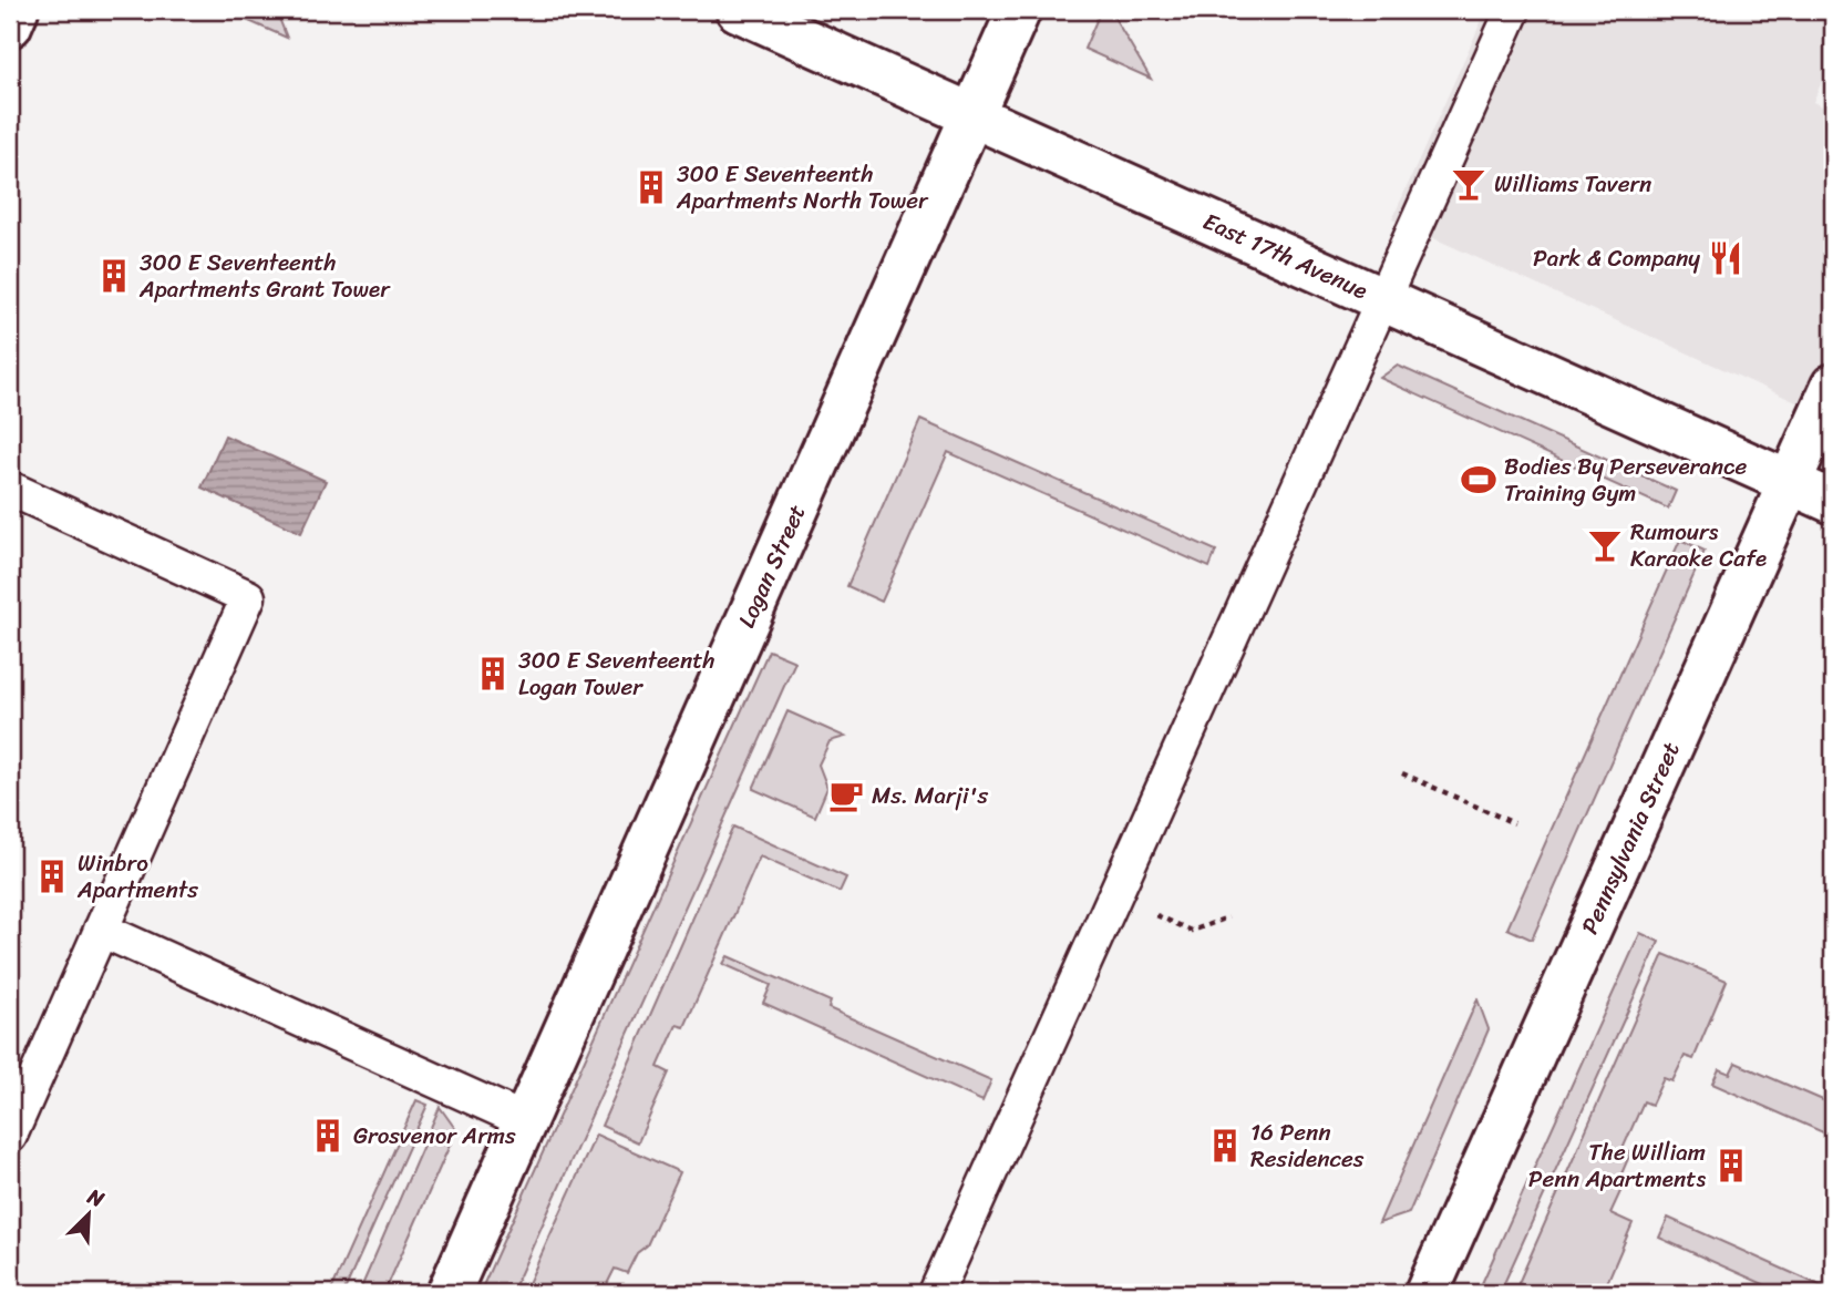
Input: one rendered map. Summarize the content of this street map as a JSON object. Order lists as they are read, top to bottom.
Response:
{
  "streets": {
    "main road": ["East 17th Avenue", "Logan Street", "Pennsylvania Street"]
  },
  "crossings": [
    ["East 17th Avenue", "Logan Street"],
    ["East 17th Avenue", "Pennsylvania Street"]
  ],
  "places": {
    "bar": ["Williams Tavern", "Rumours Karaoke Cafe"],
    "building": [
      "300 E Seventeenth Apartments North Tower",
      "300 E Seventeenth Apartments Grant Tower",
      "300 E Seventeenth Logan Tower",
      "Winbro Apartments",
      "Grosvenor Arms",
      "16 Penn Residences",
      "The William Penn Apartments"
    ],
    "restaurant": ["Park & Company"],
    "sports": ["Bodies By Perseverance Training Gym"],
    "cafe": ["Ms. Marji's"]
  },
  "north": "top right"
}
